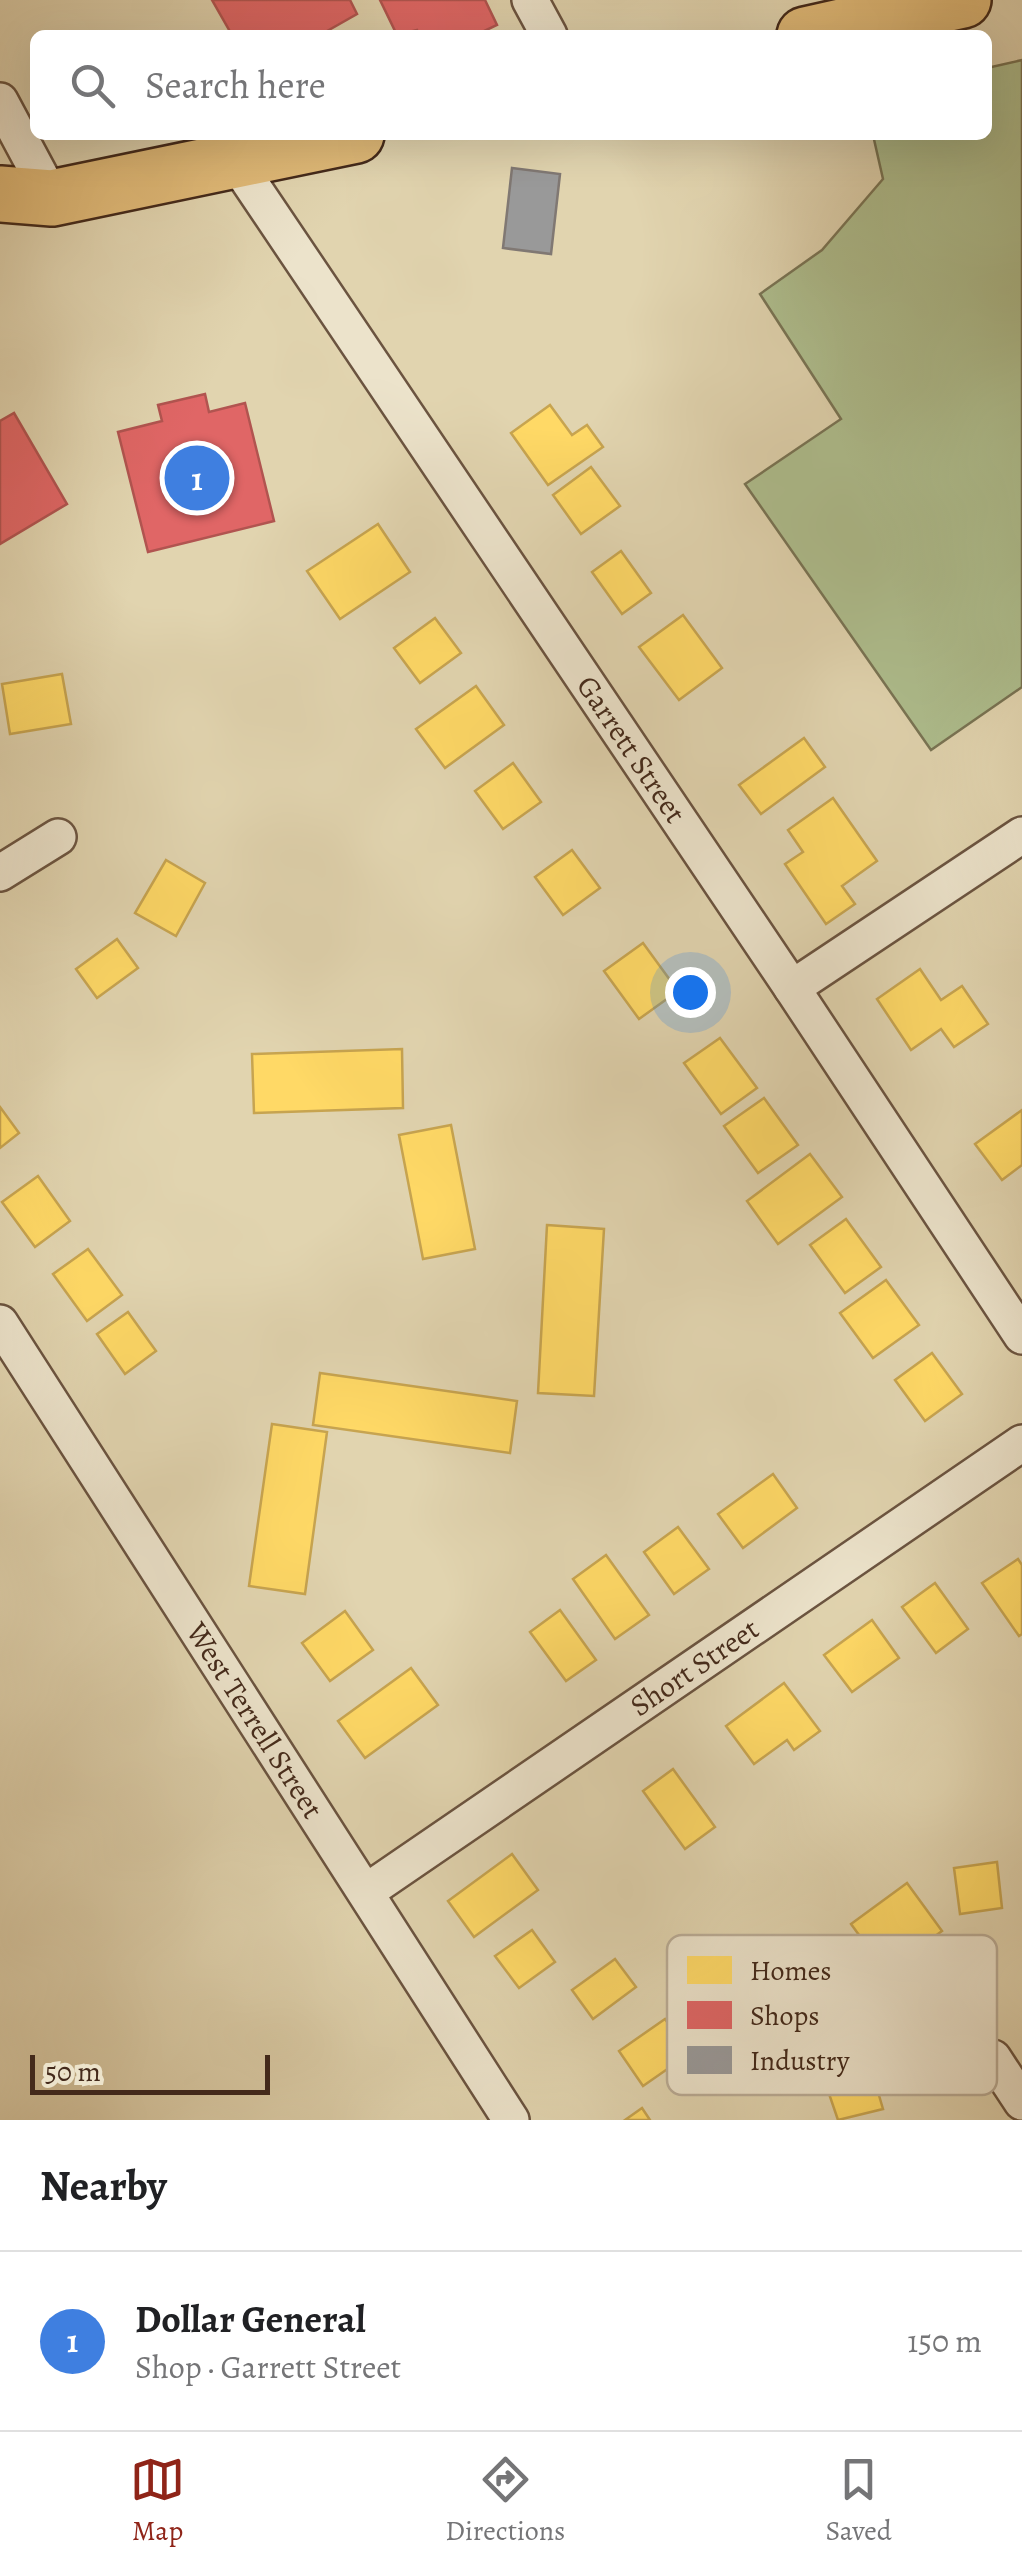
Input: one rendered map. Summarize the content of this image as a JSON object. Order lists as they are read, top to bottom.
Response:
{
  "streets": {
    "street": ["Garrett Street", "Short Street", "West Terrell Street"]
  },
  "crossings": [
    ["Short Street", "West Terrell Street"]
  ],
  "legend": ["Homes", "Shops", "Industry"],
  "scale_bar": "50 m",
  "page": {
    "search": "Search here",
    "pins": "1",
    "scale": "50 m",
    "heading": "Nearby",
    "list": [
      {
        "mark": "1",
        "name": "Dollar General",
        "note": "Shop · Garrett Street",
        "value": "150 m"
      }
    ],
    "nav": ["Map", "Directions", "Saved"]
  }
}
